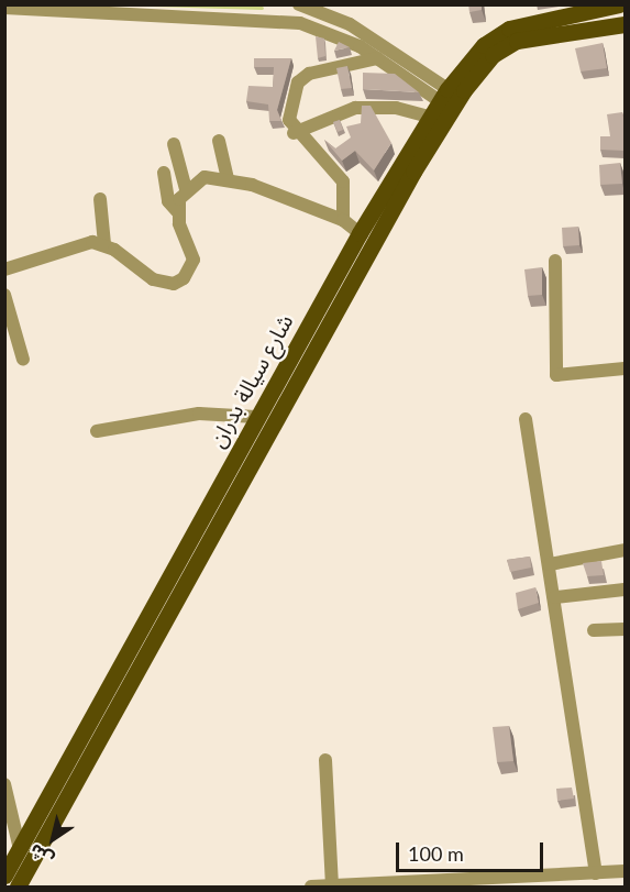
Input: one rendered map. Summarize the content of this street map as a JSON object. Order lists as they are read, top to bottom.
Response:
{
  "streets": {
    "main road": ["شارع سيالة بدران"]
  },
  "scale_bar": "100 m",
  "north": "bottom left"
}
